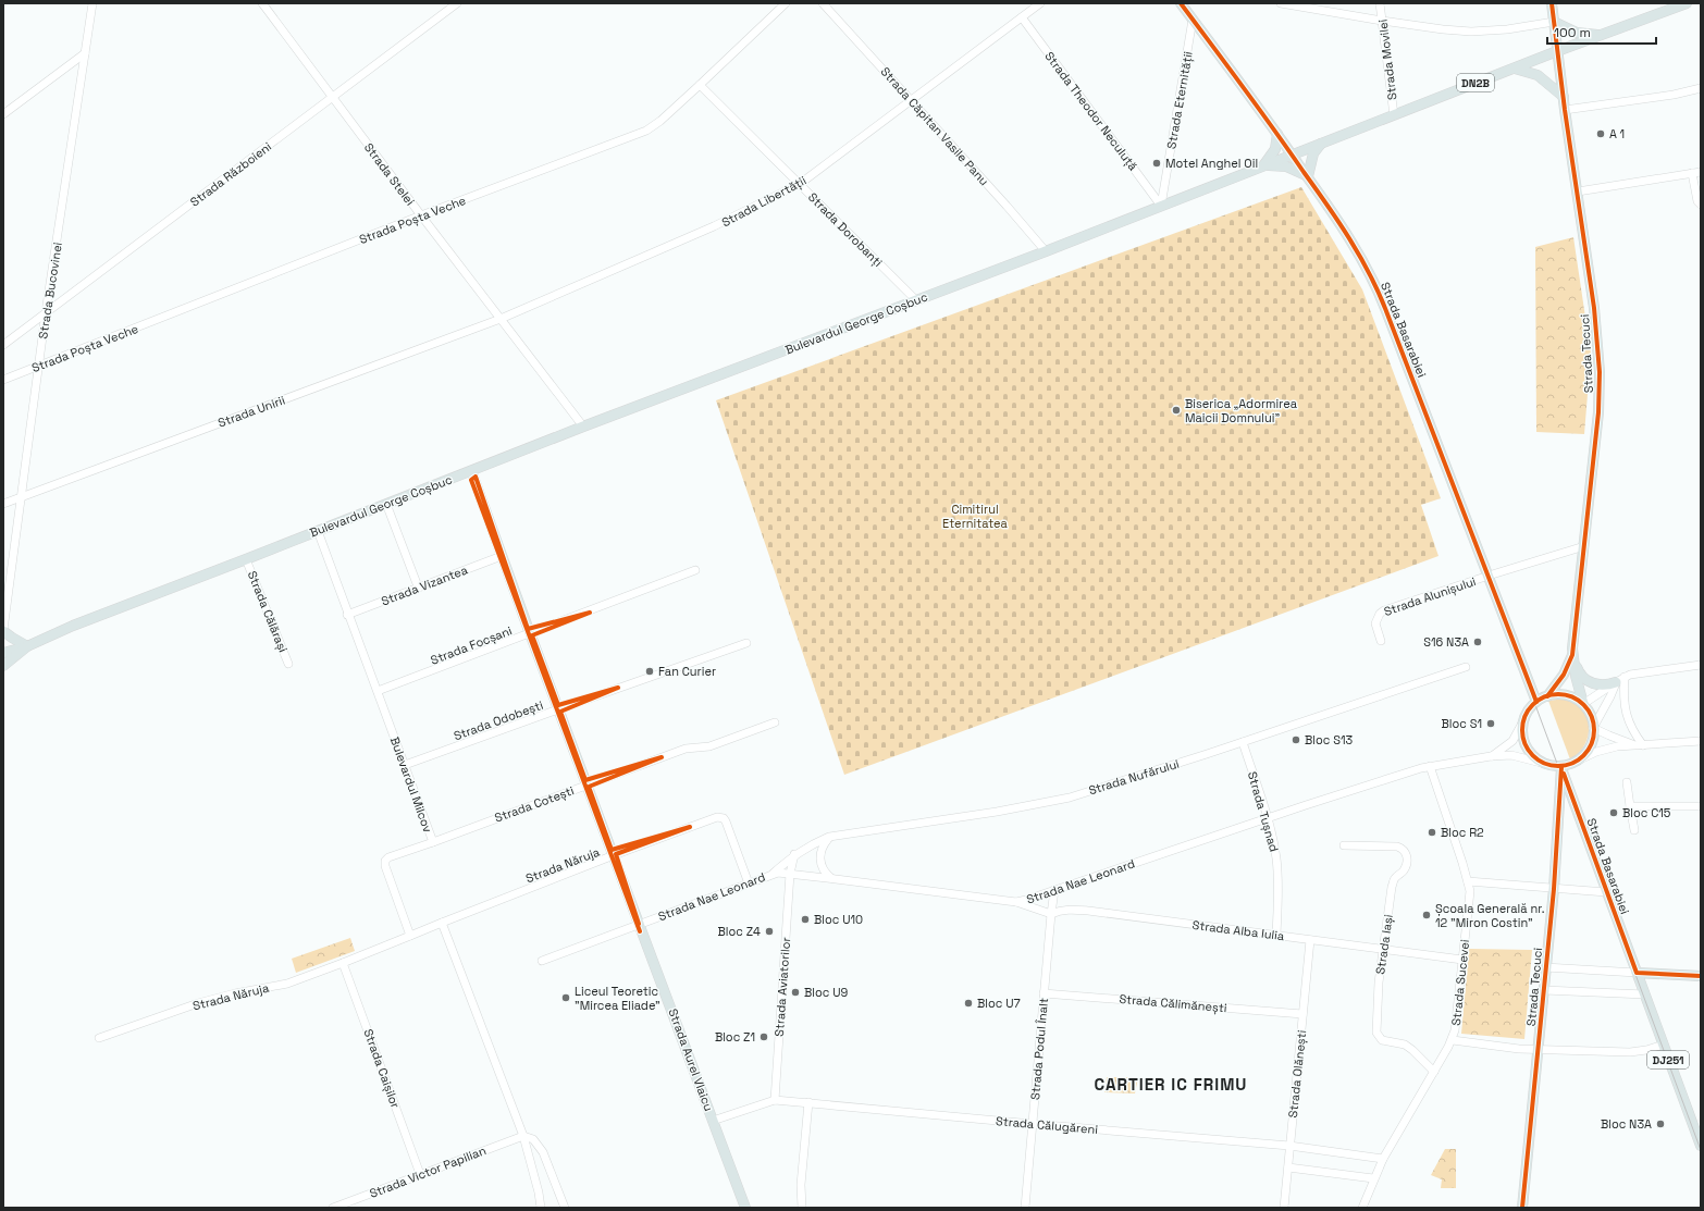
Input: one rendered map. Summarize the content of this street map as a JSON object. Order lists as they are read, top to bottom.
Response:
{
  "streets": {
    "main road": [
      "DN2B",
      "Bulevardul George Coșbuc",
      "Strada Basarabiei",
      "Strada Tecuci",
      "Strada Aurel Vlaicu",
      "DJ251"
    ],
    "street": [
      "Strada Movilei",
      "Strada Eternității",
      "Strada Theodor Neculuță",
      "Strada Căpitan Vasile Panu",
      "Strada Războieni",
      "Strada Stelei",
      "Strada Libertății",
      "Strada Poșta Veche",
      "Strada Dorobanți",
      "Strada Bucovinei",
      "Strada Unirii",
      "Strada Vizantea",
      "Strada Alunișului",
      "Strada Călărași",
      "Strada Focșani",
      "Strada Odobești",
      "Strada Nufărului",
      "Bulevardul Milcov",
      "Strada Cotești",
      "Strada Tușnad",
      "Strada Năruja",
      "Strada Nae Leonard",
      "Strada Alba Iulia",
      "Strada Iași",
      "Strada Sucevei",
      "Strada Aviatorilor",
      "Strada Călimănești",
      "Strada Podul Înalt",
      "Strada Caișilor",
      "Strada Olănești",
      "Strada Călugăreni",
      "Strada Victor Papilian"
    ]
  },
  "crossings": [
    ["Strada Movilei", "Bulevardul George Coșbuc"],
    ["Strada Eternității", "Strada Theodor Neculuță"],
    ["Strada Eternității", "Bulevardul George Coșbuc"],
    ["Strada Eternității", "Strada Basarabiei"],
    ["Strada Theodor Neculuță", "Strada Libertății"],
    ["Strada Theodor Neculuță", "Bulevardul George Coșbuc"],
    ["Strada Căpitan Vasile Panu", "Strada Libertății"],
    ["Strada Căpitan Vasile Panu", "Bulevardul George Coșbuc"],
    ["Strada Războieni", "Strada Stelei"],
    ["Strada Războieni", "Strada Bucovinei"],
    ["Strada Stelei", "Strada Libertății"],
    ["Strada Stelei", "Strada Poșta Veche"],
    ["Strada Stelei", "Bulevardul George Coșbuc"],
    ["Strada Stelei", "Strada Unirii"],
    ["Strada Libertății", "Strada Dorobanți"],
    ["Strada Libertății", "Strada Unirii"],
    ["Strada Poșta Veche", "Strada Dorobanți"],
    ["Strada Poșta Veche", "Strada Bucovinei"],
    ["Strada Dorobanți", "Bulevardul George Coșbuc"],
    ["Strada Bucovinei", "Strada Unirii"],
    ["Bulevardul George Coșbuc", "Strada Basarabiei"],
    ["Bulevardul George Coșbuc", "Strada Tecuci"],
    ["Bulevardul George Coșbuc", "Strada Călărași"],
    ["Bulevardul George Coșbuc", "Bulevardul Milcov"],
    ["Bulevardul George Coșbuc", "Strada Aurel Vlaicu"],
    ["Strada Basarabiei", "Strada Tecuci"],
    ["Strada Basarabiei", "Strada Alunișului"],
    ["Strada Basarabiei", "Strada Nae Leonard"],
    ["Strada Tecuci", "Strada Alunișului"],
    ["Strada Tecuci", "Strada Nae Leonard"],
    ["Strada Vizantea", "Bulevardul Milcov"],
    ["Strada Vizantea", "Strada Aurel Vlaicu"],
    ["Strada Focșani", "Bulevardul Milcov"],
    ["Strada Focșani", "Strada Aurel Vlaicu"],
    ["Strada Odobești", "Bulevardul Milcov"],
    ["Strada Odobești", "Strada Aurel Vlaicu"],
    ["Strada Nufărului", "Strada Tușnad"],
    ["Strada Nufărului", "Strada Nae Leonard"],
    ["Bulevardul Milcov", "Strada Cotești"],
    ["Bulevardul Milcov", "Strada Năruja"],
    ["Strada Cotești", "Strada Aurel Vlaicu"],
    ["Strada Tușnad", "Strada Nae Leonard"],
    ["Strada Tușnad", "Strada Alba Iulia"],
    ["Strada Năruja", "Strada Nae Leonard"],
    ["Strada Năruja", "Strada Aurel Vlaicu"],
    ["Strada Năruja", "Strada Caișilor"],
    ["Strada Nae Leonard", "Strada Sucevei"],
    ["Strada Nae Leonard", "Strada Aviatorilor"],
    ["Strada Nae Leonard", "Strada Podul Înalt"],
    ["Strada Nae Leonard", "Strada Aurel Vlaicu"],
    ["Strada Alba Iulia", "Strada Iași"],
    ["Strada Alba Iulia", "Strada Sucevei"],
    ["Strada Alba Iulia", "Strada Podul Înalt"],
    ["Strada Alba Iulia", "Strada Olănești"],
    ["Strada Iași", "Strada Sucevei"],
    ["Strada Sucevei", "Strada Călugăreni"],
    ["Strada Aviatorilor", "Strada Călugăreni"],
    ["Strada Călimănești", "Strada Podul Înalt"],
    ["Strada Călimănești", "Strada Olănești"],
    ["Strada Podul Înalt", "Strada Călugăreni"],
    ["Strada Aurel Vlaicu", "Strada Călugăreni"],
    ["Strada Caișilor", "Strada Victor Papilian"],
    ["Strada Olănești", "Strada Călugăreni"]
  ],
  "districts": ["CARTIER IC FRIMU"],
  "parks": ["Cimitirul Eternitatea"],
  "places": [
    "A 1",
    "Motel Anghel Oil",
    "Biserica „Adormirea Maicii Domnului”",
    "S16 N3A",
    "Fan Curier",
    "Bloc S1",
    "Bloc S13",
    "Bloc C15",
    "Bloc R2",
    "Școala Generală nr. 12 \"Miron Costin\"",
    "Bloc U10",
    "Bloc Z4",
    "Bloc U9",
    "Liceul Teoretic \"Mircea Eliade\"",
    "Bloc U7",
    "Bloc Z1",
    "Bloc N3A"
  ],
  "scale_bar": "100 m"
}
